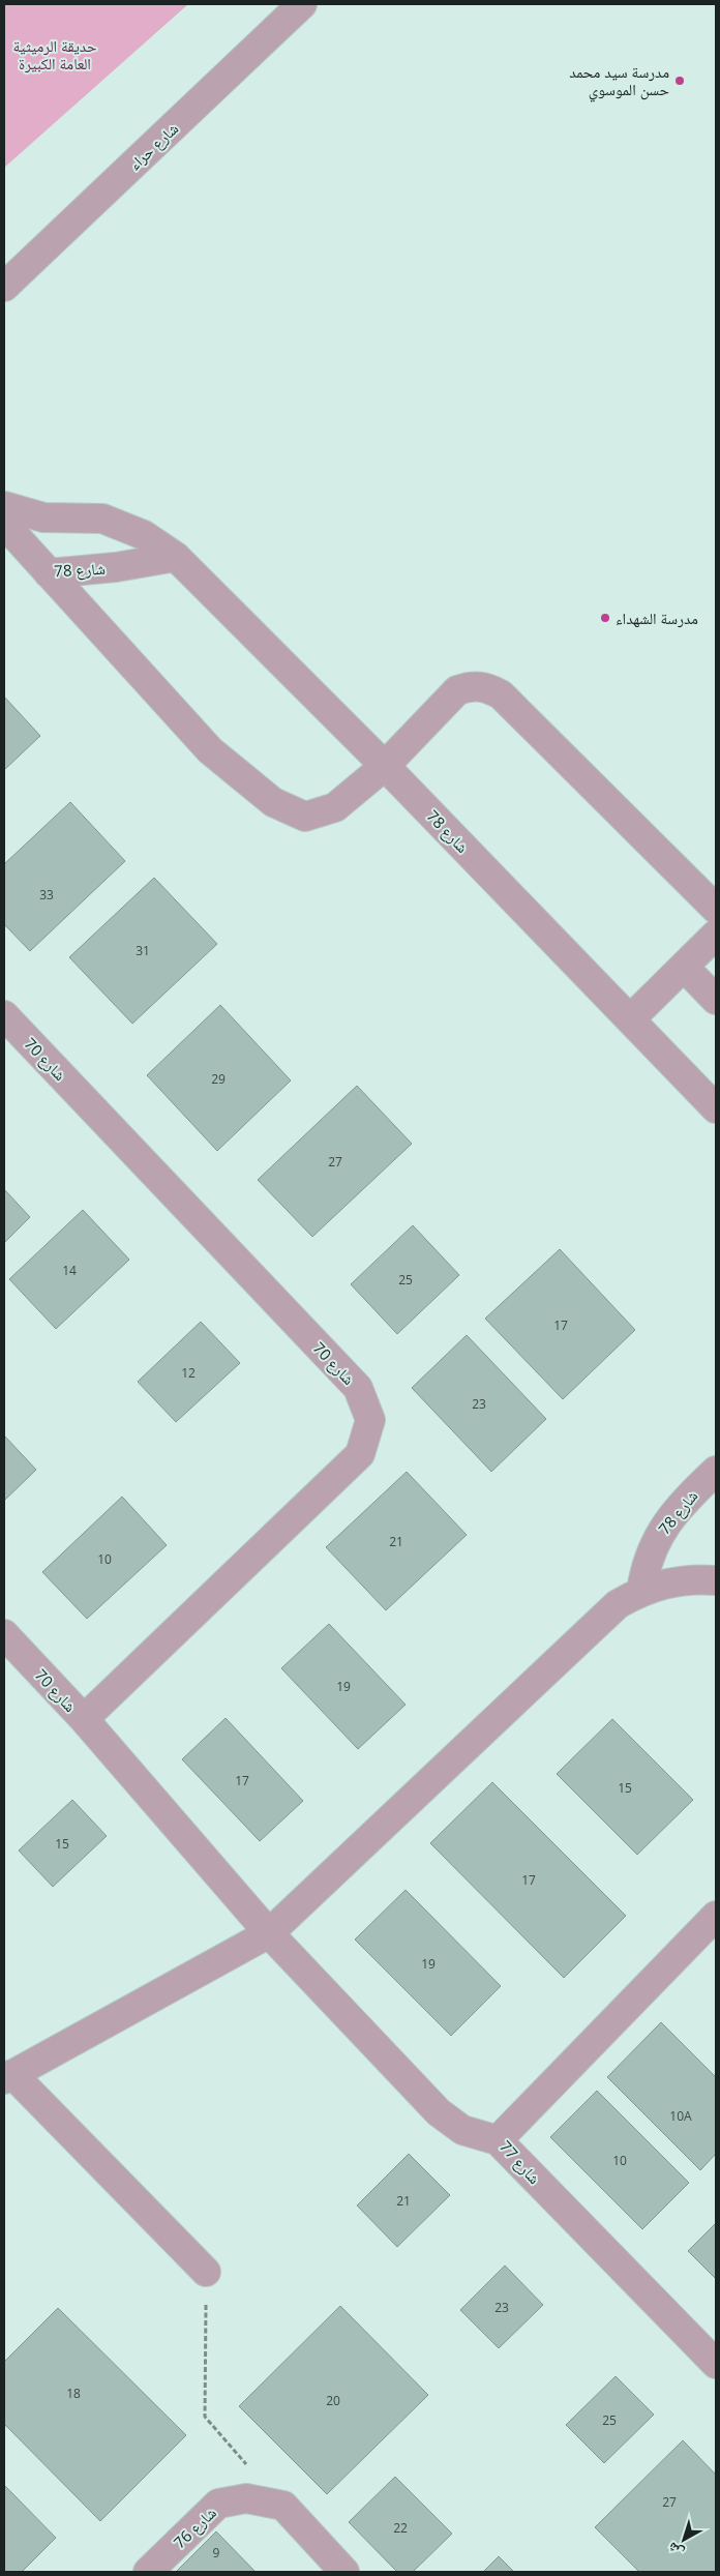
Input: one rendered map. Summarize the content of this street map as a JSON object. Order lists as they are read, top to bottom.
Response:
{
  "streets": {
    "street": [
      "شارع حراء",
      "شارع 78",
      "شارع 70",
      "شارع 77",
      "شارع 76"
    ]
  },
  "parks": ["حديقة الرميثية العامة الكبيرة"],
  "places": ["مدرسة سيد محمد حسن الموسوي", "مدرسة الشهداء"],
  "house_numbers": [
    "33",
    "31",
    "29",
    "27",
    "14",
    "25",
    "17",
    "12",
    "23",
    "21",
    "10",
    "19",
    "17",
    "15",
    "15",
    "17",
    "19",
    "10A",
    "10",
    "21",
    "23",
    "18",
    "20",
    "25",
    "27",
    "22",
    "9"
  ],
  "north": "bottom left"
}
